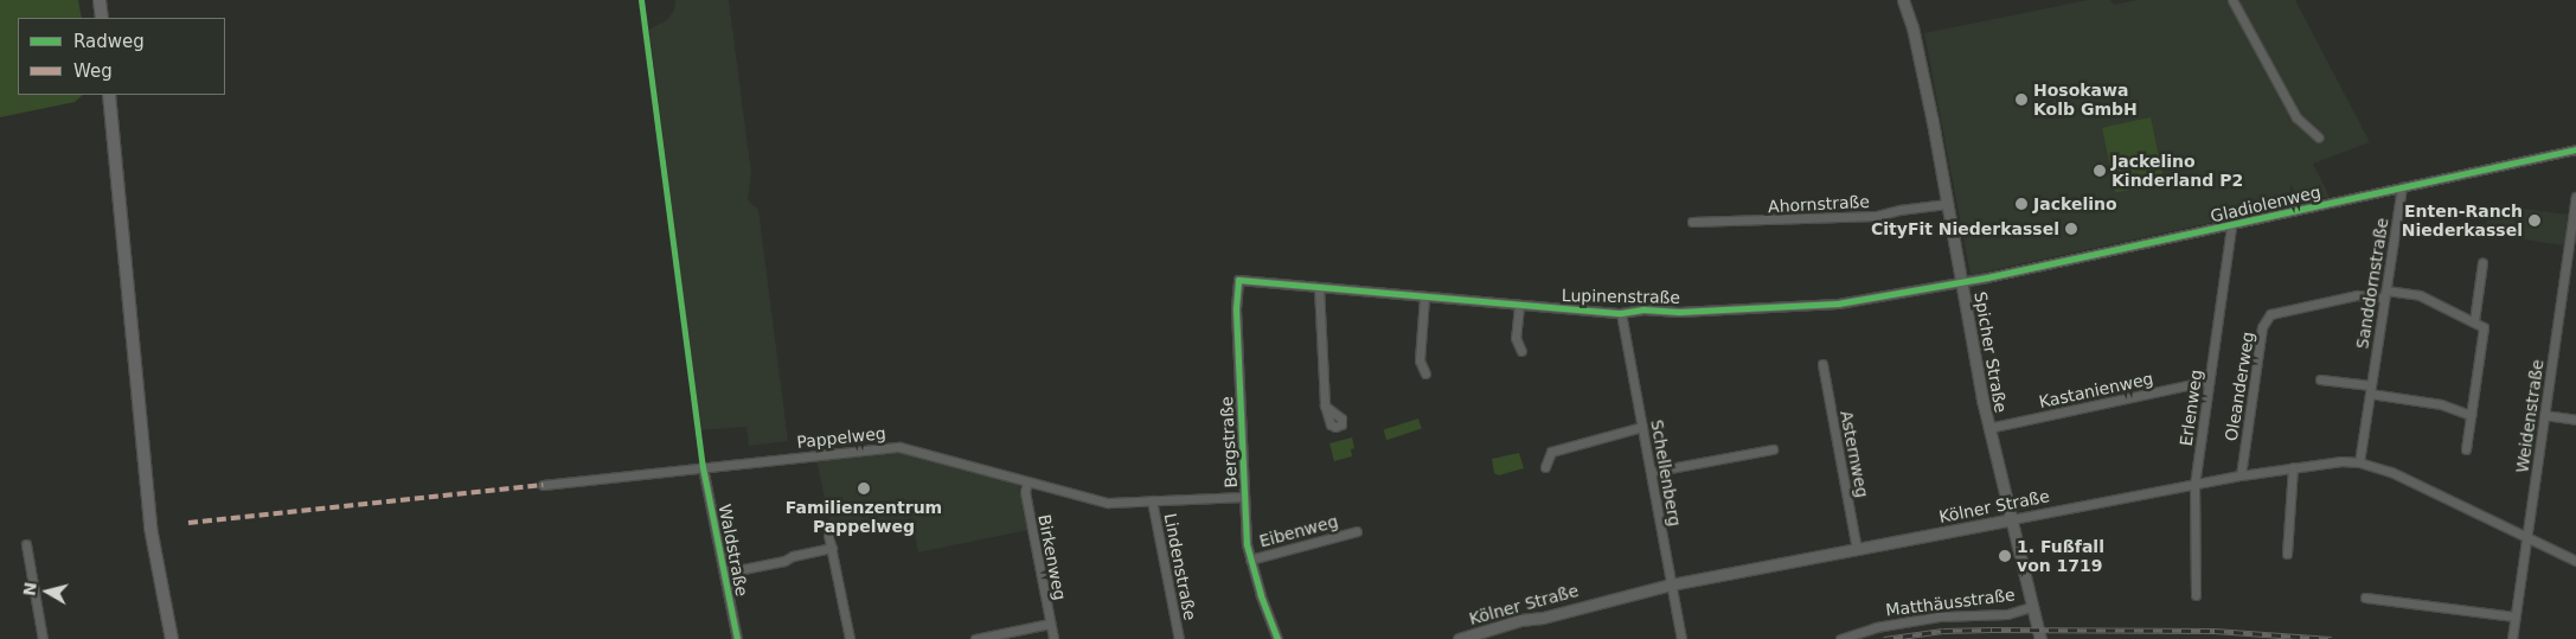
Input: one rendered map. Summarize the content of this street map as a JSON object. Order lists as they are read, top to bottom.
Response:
{
  "streets": {
    "street": [
      "Ahornstraße",
      "Gladiolenweg",
      "Sanddornstraße",
      "Lupinenstraße",
      "Spicher Straße",
      "Oleanderweg",
      "Kastanienweg",
      "Erlenweg",
      "Weidenstraße",
      "Pappelweg",
      "Bergstraße",
      "Asternweg",
      "Schellenberg",
      "Kölner Straße",
      "Eibenweg",
      "Waldstraße",
      "Birkenweg",
      "Lindenstraße",
      "Matthäusstraße"
    ]
  },
  "crossings": [
    ["Ahornstraße", "Spicher Straße"],
    ["Gladiolenweg", "Sanddornstraße"],
    ["Gladiolenweg", "Lupinenstraße"],
    ["Gladiolenweg", "Spicher Straße"],
    ["Gladiolenweg", "Erlenweg"],
    ["Sanddornstraße", "Oleanderweg"],
    ["Sanddornstraße", "Kölner Straße"],
    ["Lupinenstraße", "Spicher Straße"],
    ["Lupinenstraße", "Bergstraße"],
    ["Lupinenstraße", "Schellenberg"],
    ["Spicher Straße", "Kastanienweg"],
    ["Spicher Straße", "Kölner Straße"],
    ["Spicher Straße", "Matthäusstraße"],
    ["Oleanderweg", "Kölner Straße"],
    ["Kastanienweg", "Erlenweg"],
    ["Erlenweg", "Kölner Straße"],
    ["Weidenstraße", "Kölner Straße"],
    ["Pappelweg", "Bergstraße"],
    ["Pappelweg", "Waldstraße"],
    ["Pappelweg", "Birkenweg"],
    ["Pappelweg", "Lindenstraße"],
    ["Bergstraße", "Eibenweg"],
    ["Asternweg", "Kölner Straße"],
    ["Schellenberg", "Kölner Straße"]
  ],
  "places": [
    "Hosokawa Kolb GmbH",
    "Jackelino Kinderland P2",
    "Jackelino",
    "Enten-Ranch Niederkassel",
    "CityFit Niederkassel",
    "Familienzentrum Pappelweg",
    "1. Fußfall von 1719"
  ],
  "legend": ["Radweg", "Weg"],
  "north": "left"
}
